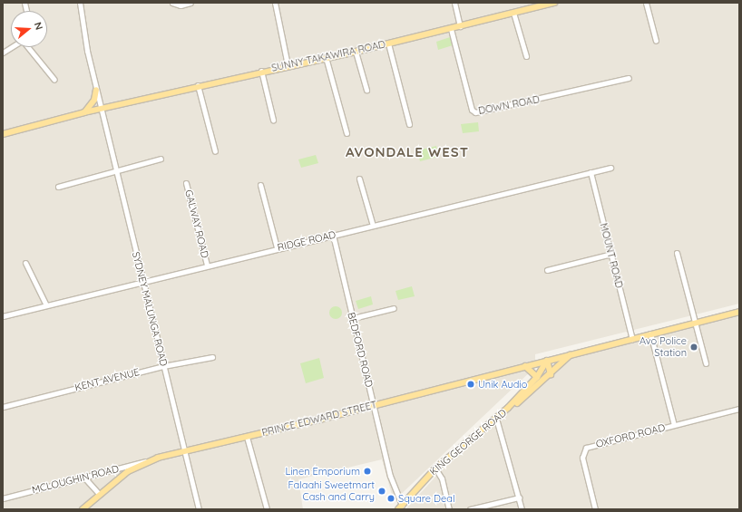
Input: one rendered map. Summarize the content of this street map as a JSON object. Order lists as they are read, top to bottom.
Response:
{
  "streets": {
    "main road": ["SUNNY TAKAWIRA ROAD", "PRINCE EDWARD STREET", "KING GEORGE ROAD"],
    "street": [
      "DOWN ROAD",
      "GALWAY ROAD",
      "RIDGE ROAD",
      "MOUNT ROAD",
      "SYDNEY MALUNGA ROAD",
      "BEDFORD ROAD",
      "KENT AVENUE",
      "OXFORD ROAD",
      "MCLOUGHIN ROAD"
    ]
  },
  "crossings": [
    ["SUNNY TAKAWIRA ROAD", "DOWN ROAD"],
    ["SUNNY TAKAWIRA ROAD", "SYDNEY MALUNGA ROAD"],
    ["GALWAY ROAD", "RIDGE ROAD"],
    ["RIDGE ROAD", "MOUNT ROAD"],
    ["RIDGE ROAD", "SYDNEY MALUNGA ROAD"],
    ["RIDGE ROAD", "BEDFORD ROAD"],
    ["SYDNEY MALUNGA ROAD", "KENT AVENUE"],
    ["SYDNEY MALUNGA ROAD", "PRINCE EDWARD STREET"],
    ["BEDFORD ROAD", "PRINCE EDWARD STREET"],
    ["BEDFORD ROAD", "KING GEORGE ROAD"],
    ["PRINCE EDWARD STREET", "KING GEORGE ROAD"],
    ["PRINCE EDWARD STREET", "MCLOUGHIN ROAD"]
  ],
  "districts": ["AVONDALE WEST"],
  "places": [
    "Avo Police Station",
    "Unik Audio",
    "Linen Emporium",
    "Falaahi Sweetmart Cash and Carry",
    "Square Deal"
  ],
  "north": "right"
}
